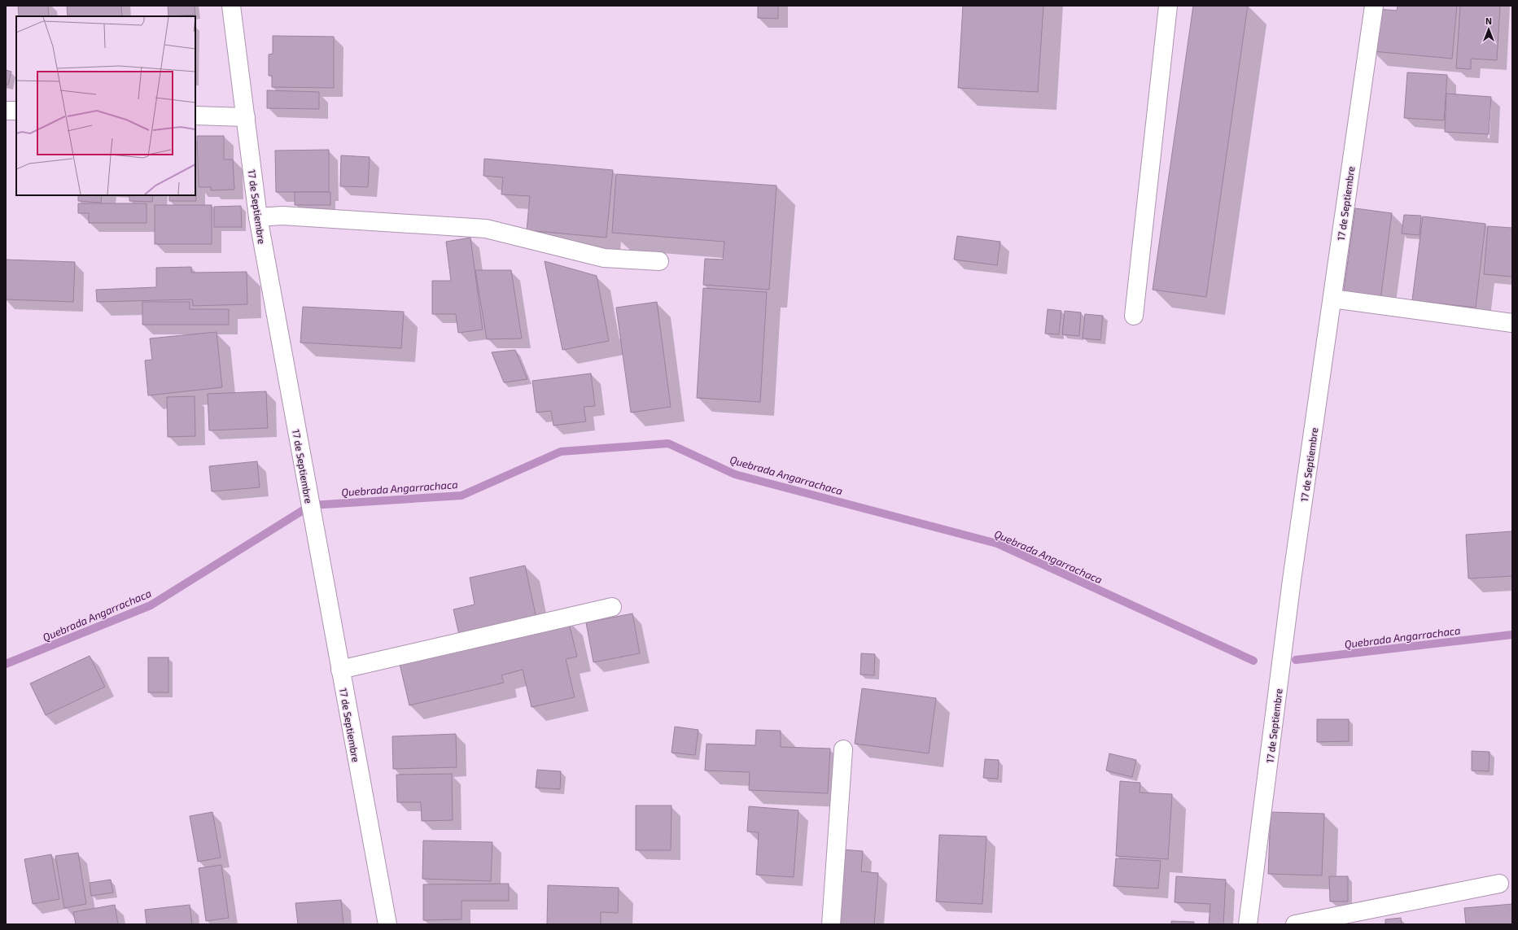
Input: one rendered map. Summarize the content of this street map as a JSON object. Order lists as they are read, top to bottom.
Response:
{
  "streets": {
    "street": ["17 de Septiembre"]
  },
  "water": ["Quebrada Angarrachaca"],
  "north": "top"
}
